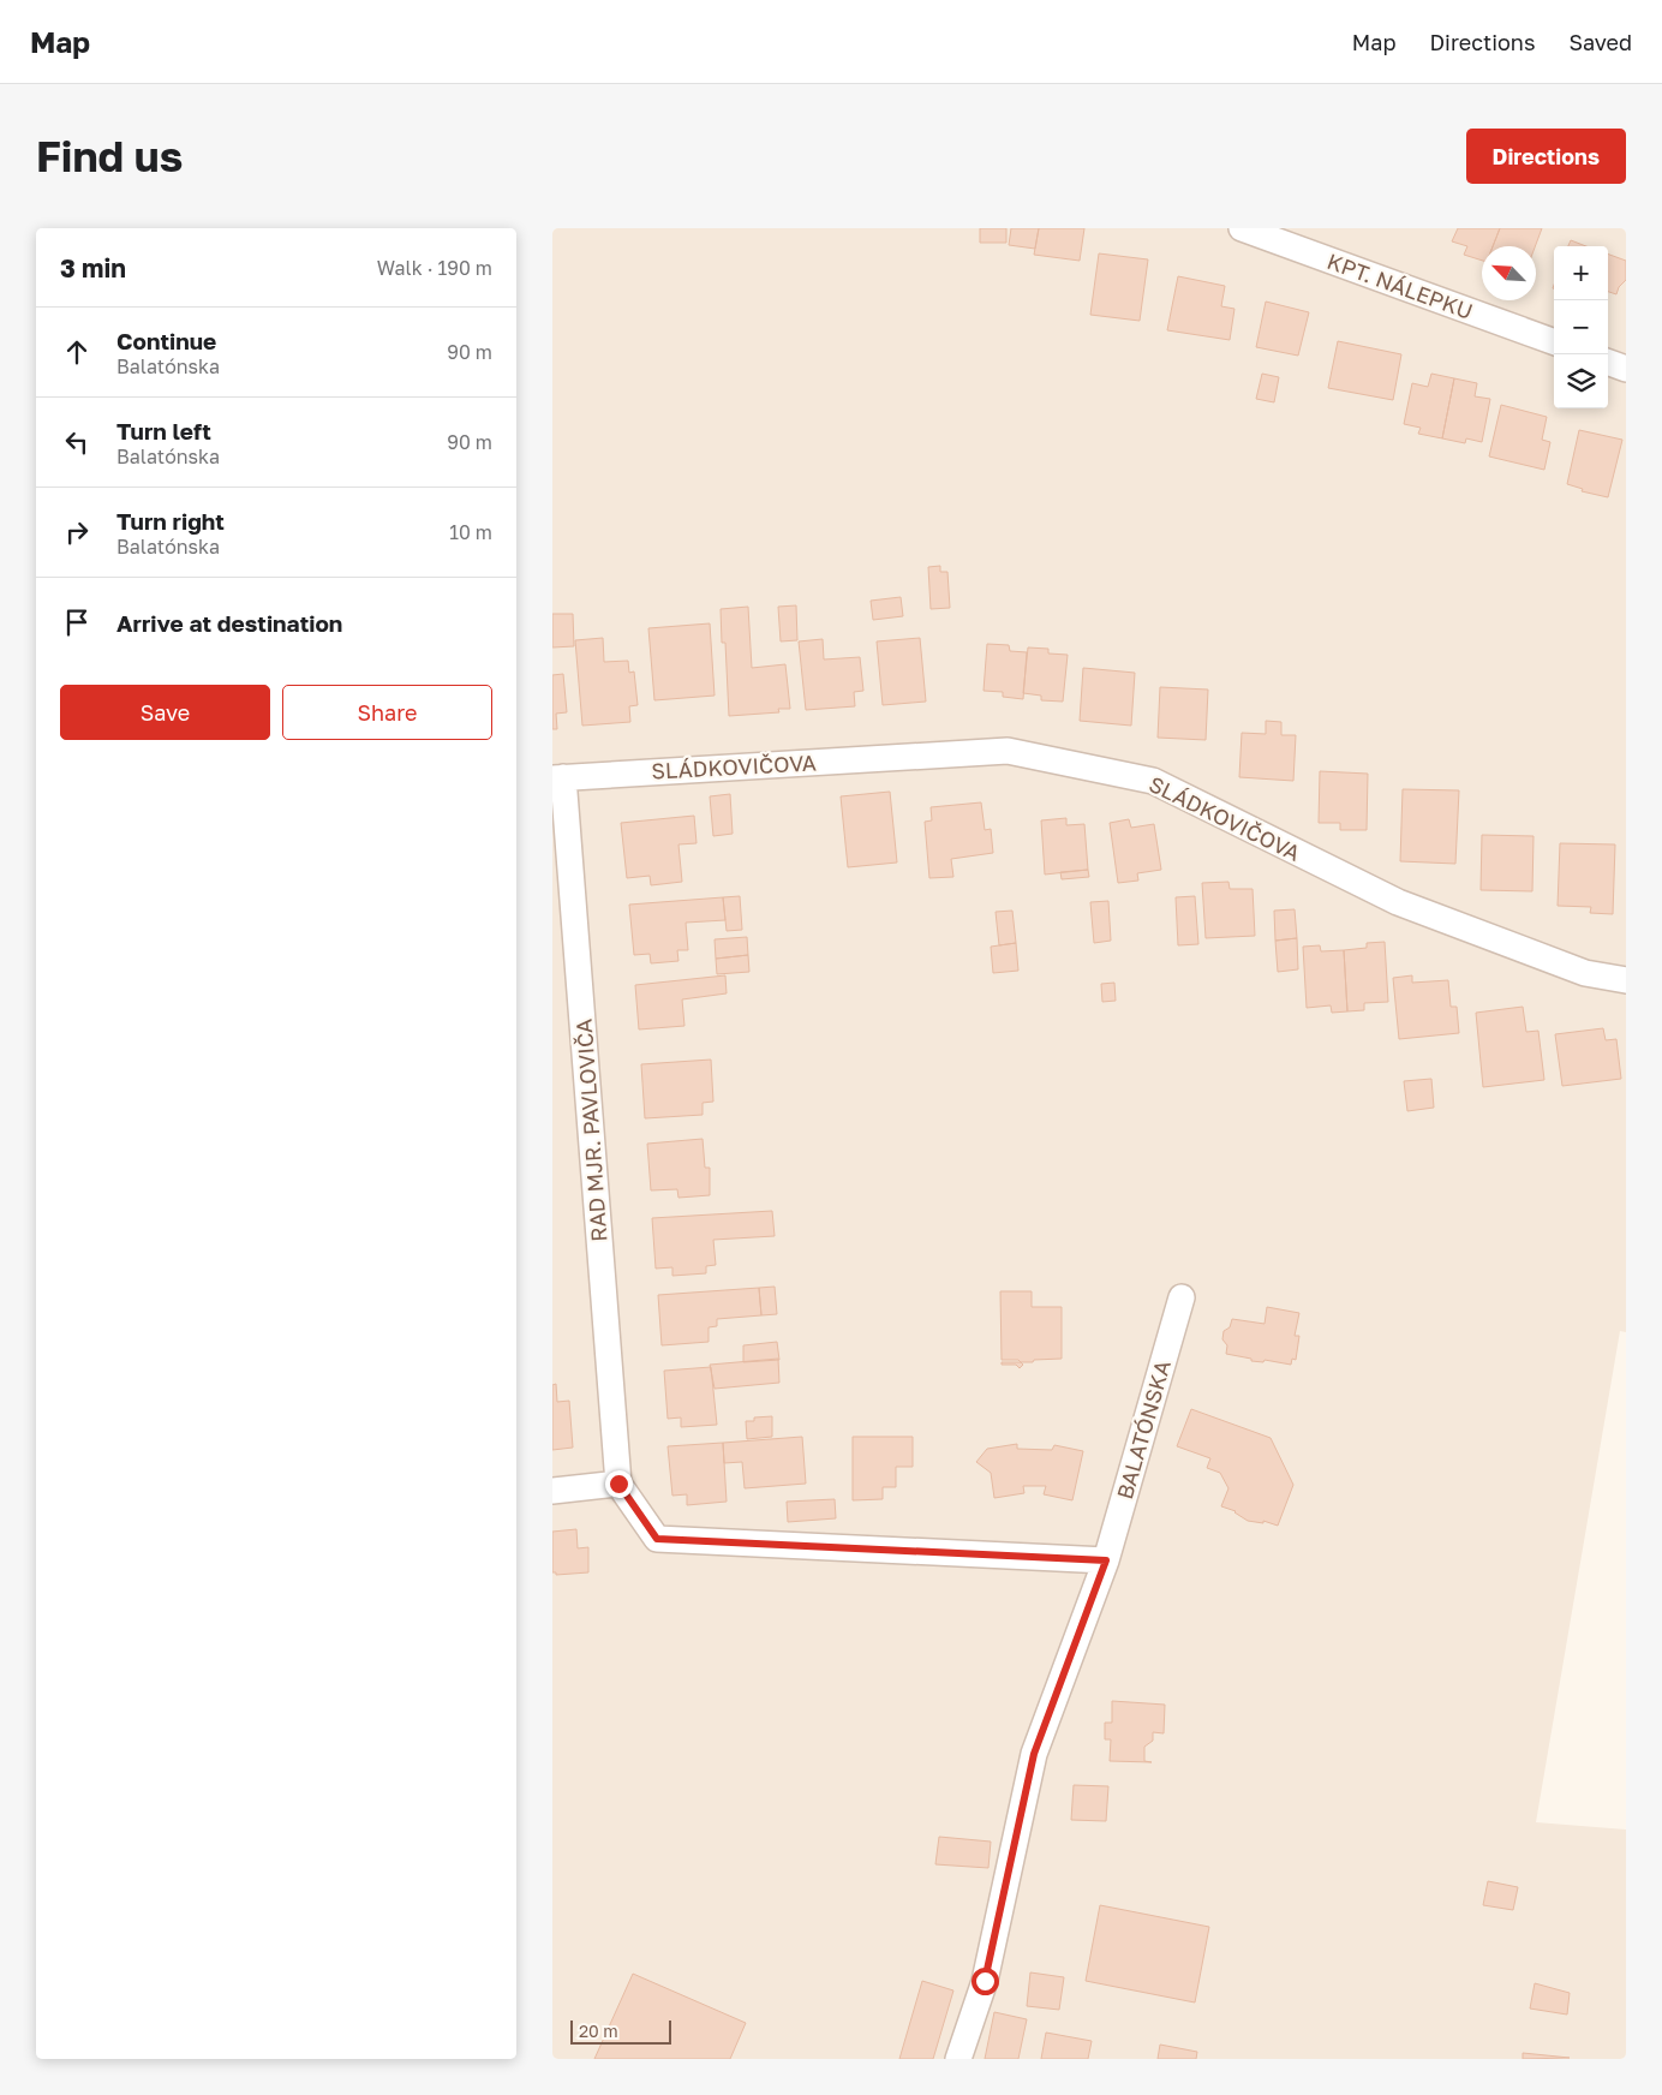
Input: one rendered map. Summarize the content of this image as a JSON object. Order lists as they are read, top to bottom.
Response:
{
  "streets": {
    "street": [
      "KPT. NÁLEPKU",
      "SLÁDKOVIČOVA",
      "RAD MJR. PAVLOVIČA",
      "BALATÓNSKA"
    ]
  },
  "crossings": [
    ["SLÁDKOVIČOVA", "RAD MJR. PAVLOVIČA"]
  ],
  "scale_bar": "20 m",
  "north": "top left",
  "page": {
    "header": "Map",
    "nav": ["Map", "Directions", "Saved"],
    "buttons": [
      "Directions",
      ["Save", "Share"]
    ],
    "title": "Find us",
    "heading": ["3 min", "Walk · 190 m"],
    "map_buttons": ["+", "−"],
    "list": [
      ["Continue", "Balatónska", "90 m"],
      ["Turn left", "Balatónska", "90 m"],
      ["Turn right", "Balatónska", "10 m"],
      "Arrive at destination"
    ],
    "scale": "20 m"
  }
}
